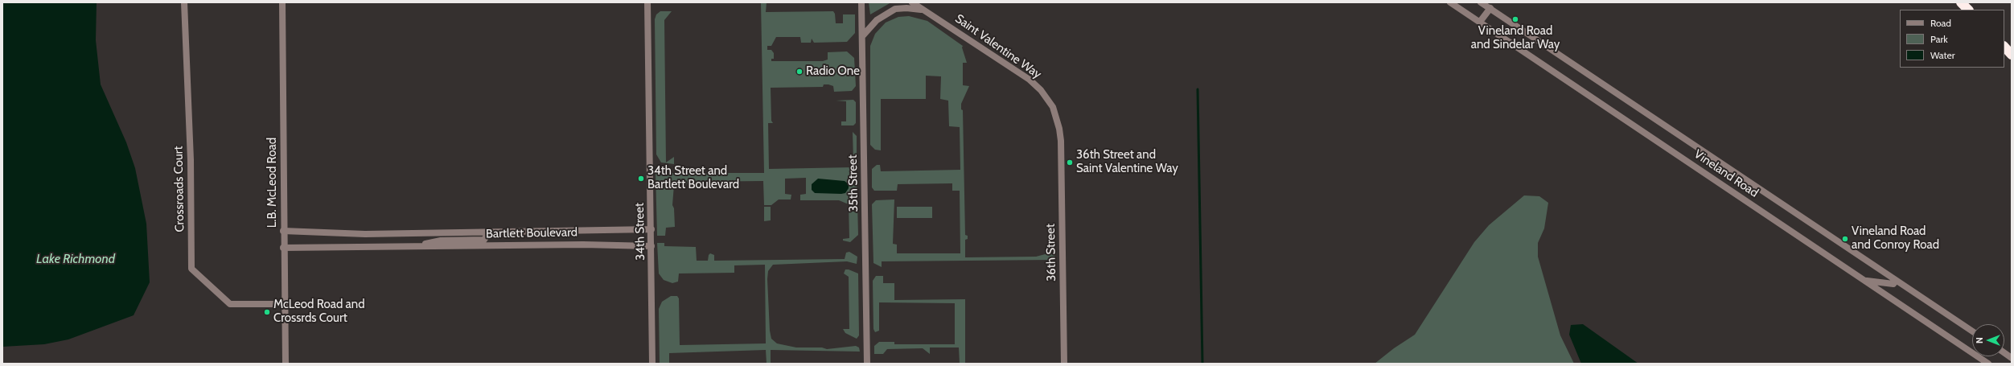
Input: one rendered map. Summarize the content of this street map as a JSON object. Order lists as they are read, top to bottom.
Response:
{
  "streets": {
    "street": [
      "Saint Valentine Way",
      "Vineland Road",
      "L.B. McLeod Road",
      "35th Street",
      "Crossroads Court",
      "34th Street",
      "Bartlett Boulevard",
      "36th Street"
    ]
  },
  "crossings": [
    ["Saint Valentine Way", "36th Street"],
    ["L.B. McLeod Road", "Crossroads Court"],
    ["L.B. McLeod Road", "Bartlett Boulevard"],
    ["34th Street", "Bartlett Boulevard"]
  ],
  "water": ["Lake Richmond"],
  "places": [
    "Vineland Road and Sindelar Way",
    "Radio One",
    "36th Street and Saint Valentine Way",
    "34th Street and Bartlett Boulevard",
    "Vineland Road and Conroy Road",
    "McLeod Road and Crossrds Court"
  ],
  "legend": ["Road", "Park", "Water"],
  "north": "left"
}
